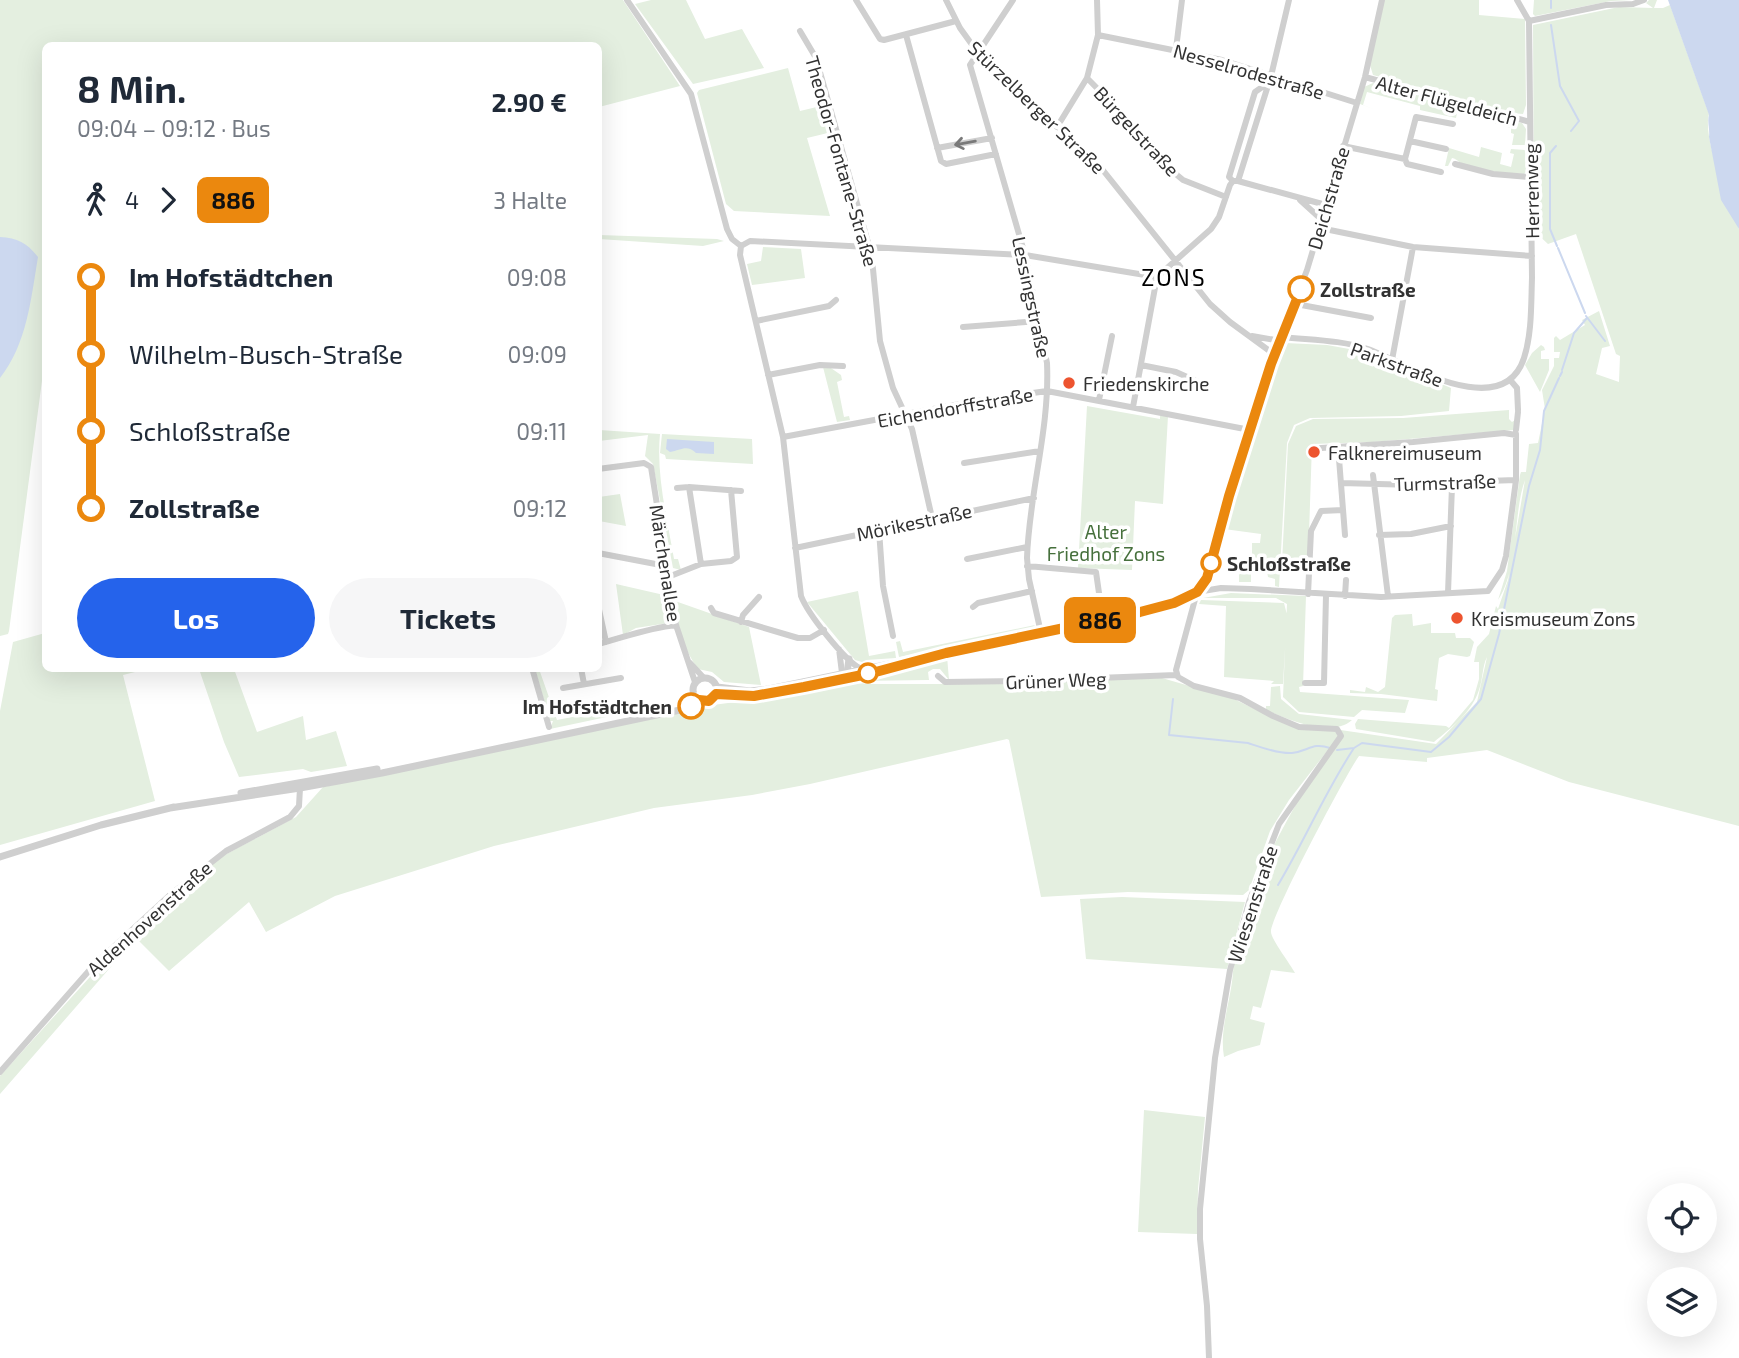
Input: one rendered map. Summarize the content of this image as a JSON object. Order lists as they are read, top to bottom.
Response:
{
  "streets": {
    "street": [
      "Nesselrodestraße",
      "Alter Flügeldeich",
      "Stürzelberger Straße",
      "Bürgelstraße",
      "Theodor-Fontane-Straße",
      "Herrenweg",
      "Deichstraße",
      "Lessingstraße",
      "Parkstraße",
      "Eichendorffstraße",
      "Turmstraße",
      "Mörikestraße",
      "Märchenallee",
      "Grüner Weg",
      "Wiesenstraße",
      "Aldenhovenstraße"
    ]
  },
  "crossings": [
    ["Nesselrodestraße", "Deichstraße"],
    ["Alter Flügeldeich", "Herrenweg"],
    ["Alter Flügeldeich", "Deichstraße"],
    ["Stürzelberger Straße", "Deichstraße"],
    ["Stürzelberger Straße", "Lessingstraße"],
    ["Stürzelberger Straße", "Parkstraße"],
    ["Theodor-Fontane-Straße", "Eichendorffstraße"],
    ["Theodor-Fontane-Straße", "Mörikestraße"],
    ["Herrenweg", "Parkstraße"],
    ["Deichstraße", "Parkstraße"],
    ["Deichstraße", "Eichendorffstraße"],
    ["Lessingstraße", "Eichendorffstraße"],
    ["Lessingstraße", "Mörikestraße"],
    ["Grüner Weg", "Wiesenstraße"]
  ],
  "districts": ["ZONS"],
  "parks": ["Alter Friedhof Zons"],
  "places": [
    "Zollstraße",
    "Friedenskirche",
    "Falknereimuseum",
    "Schloßstraße",
    "Kreismuseum Zons",
    "Im Hofstädtchen"
  ],
  "lines": ["bus line 886"],
  "page": {
    "on_map": "886",
    "heading": ["8 Min.", "09:04 – 09:12 · Bus", "2.90 €"],
    "legs": ["4", "886", "3 Halte"],
    "list": [
      {
        "name": "Im Hofstädtchen",
        "value": "09:08"
      },
      {
        "name": "Wilhelm-Busch-Straße",
        "value": "09:09"
      },
      {
        "name": "Schloßstraße",
        "value": "09:11"
      },
      {
        "name": "Zollstraße",
        "value": "09:12"
      }
    ],
    "buttons": ["Los", "Tickets"]
  }
}
